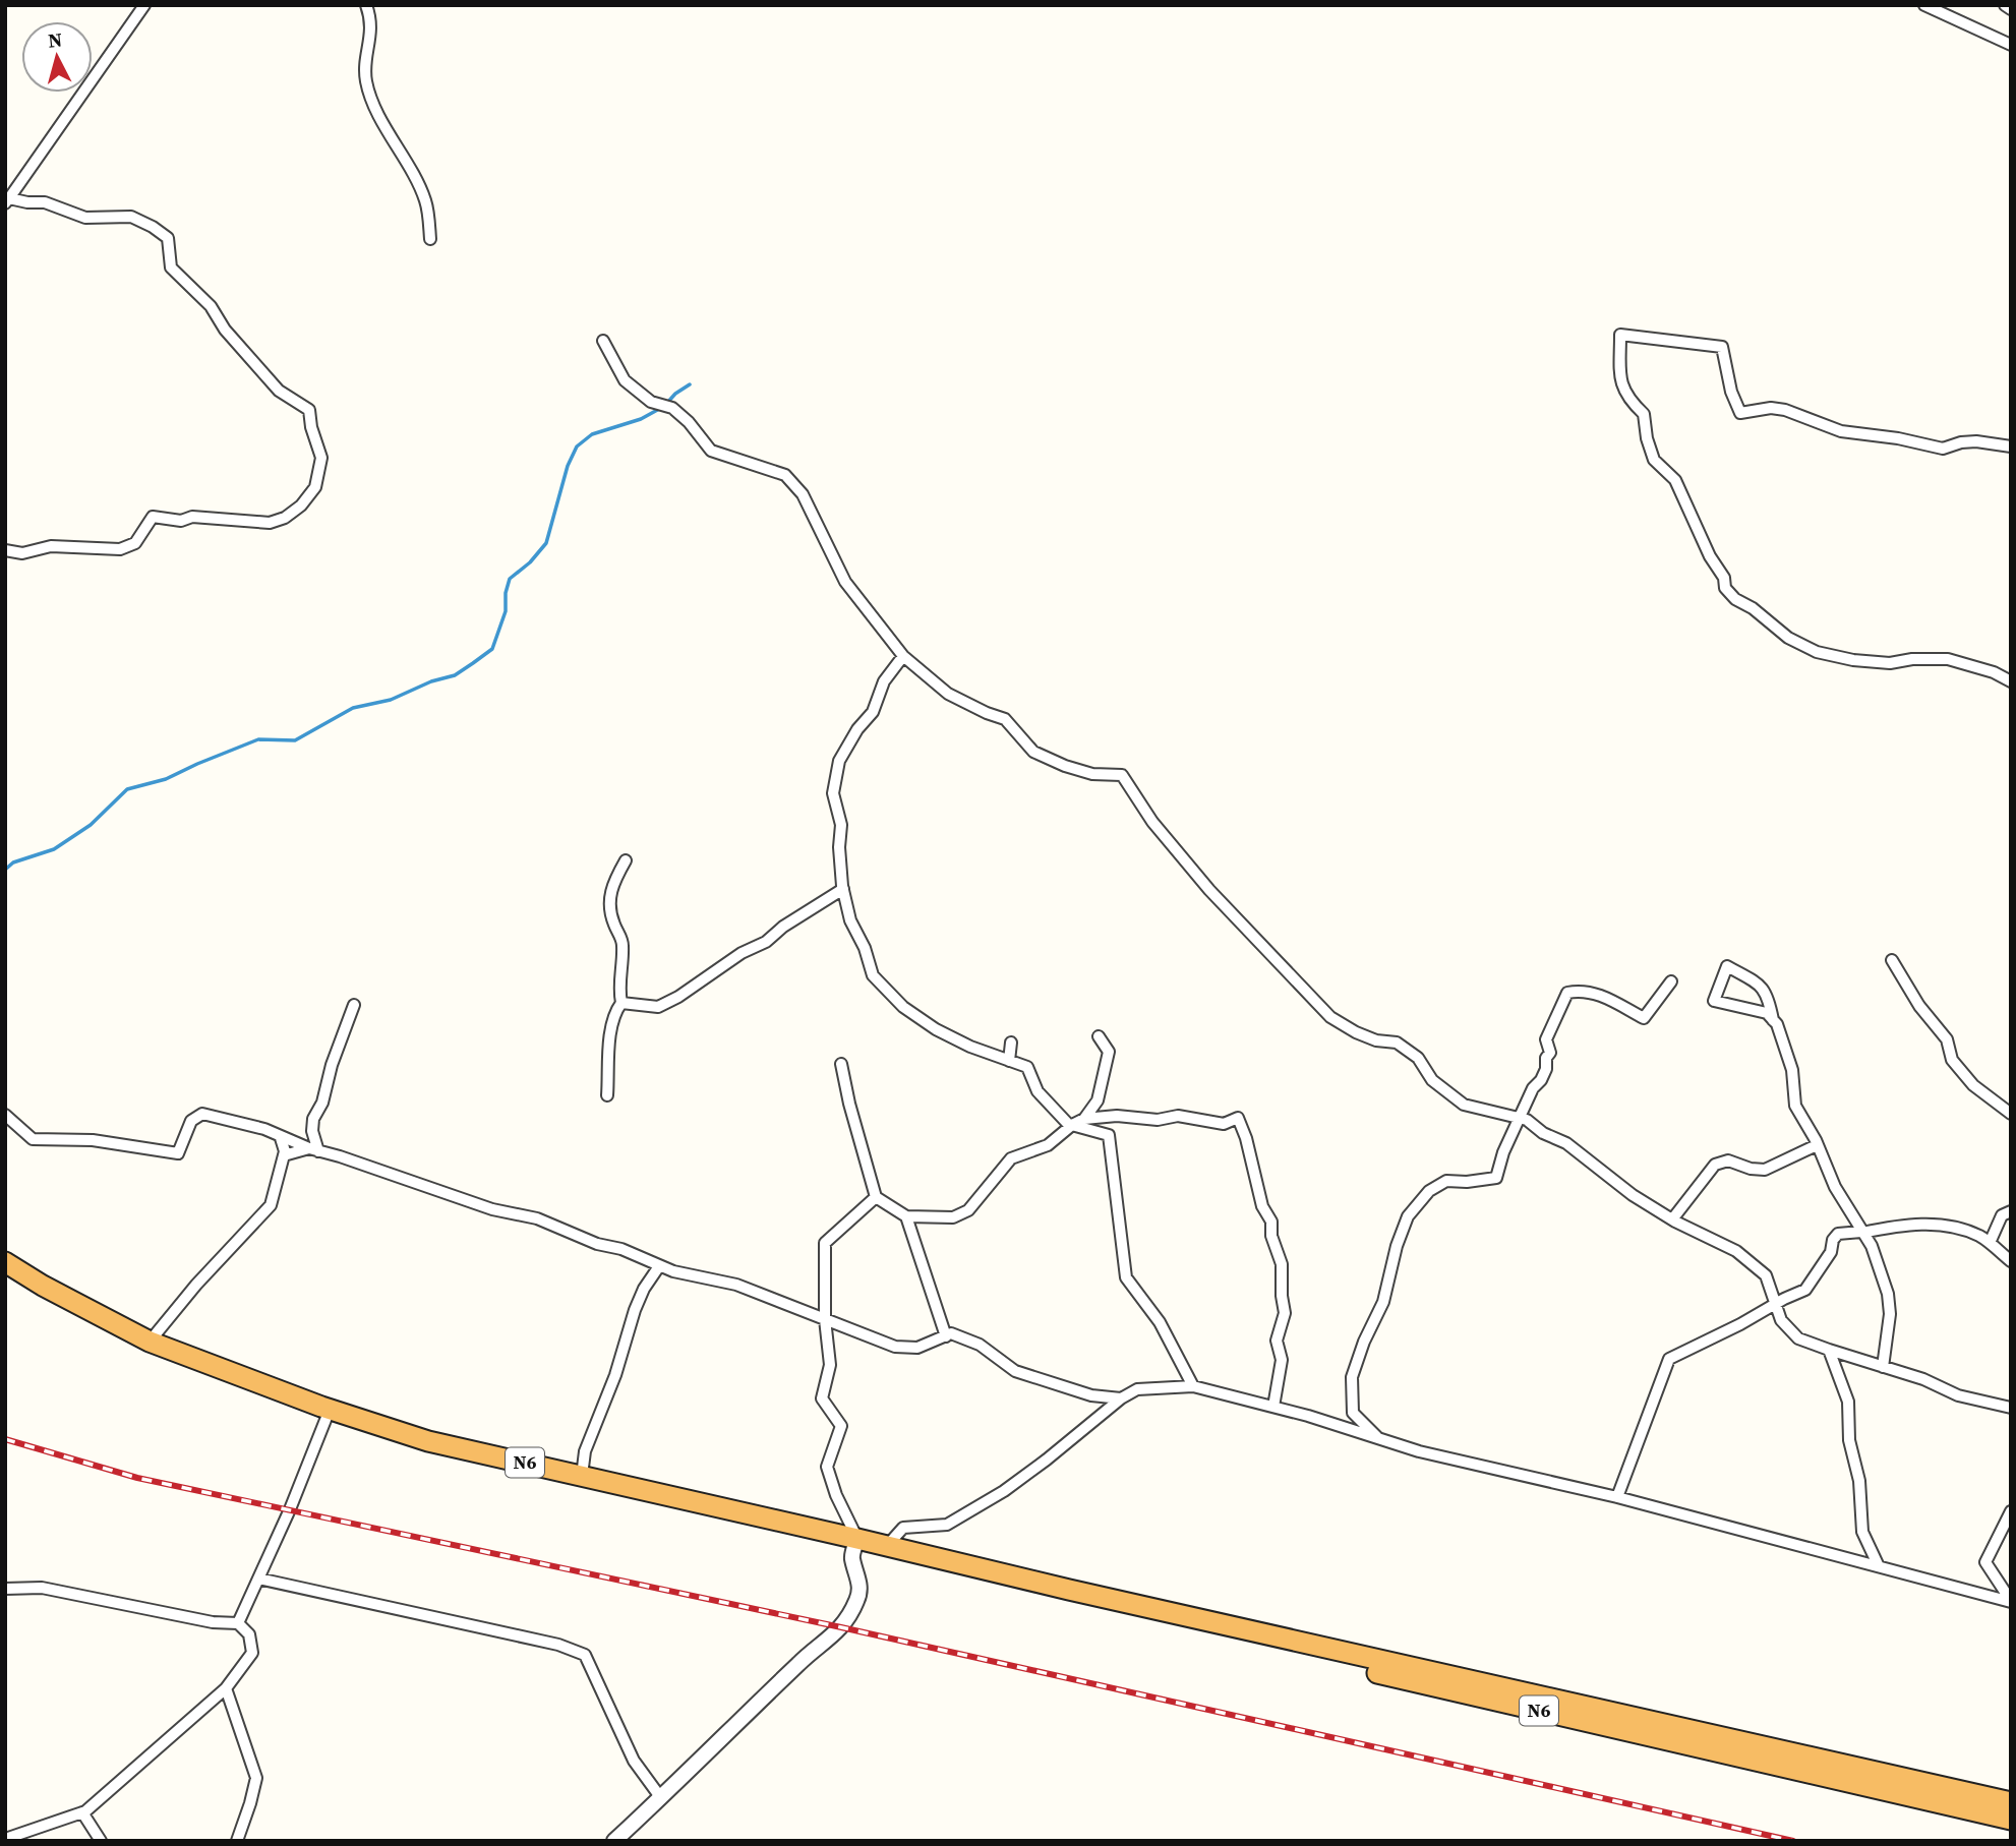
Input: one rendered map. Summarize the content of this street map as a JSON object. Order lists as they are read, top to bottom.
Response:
{
  "streets": {
    "highway": ["N6"]
  },
  "north": "top"
}
